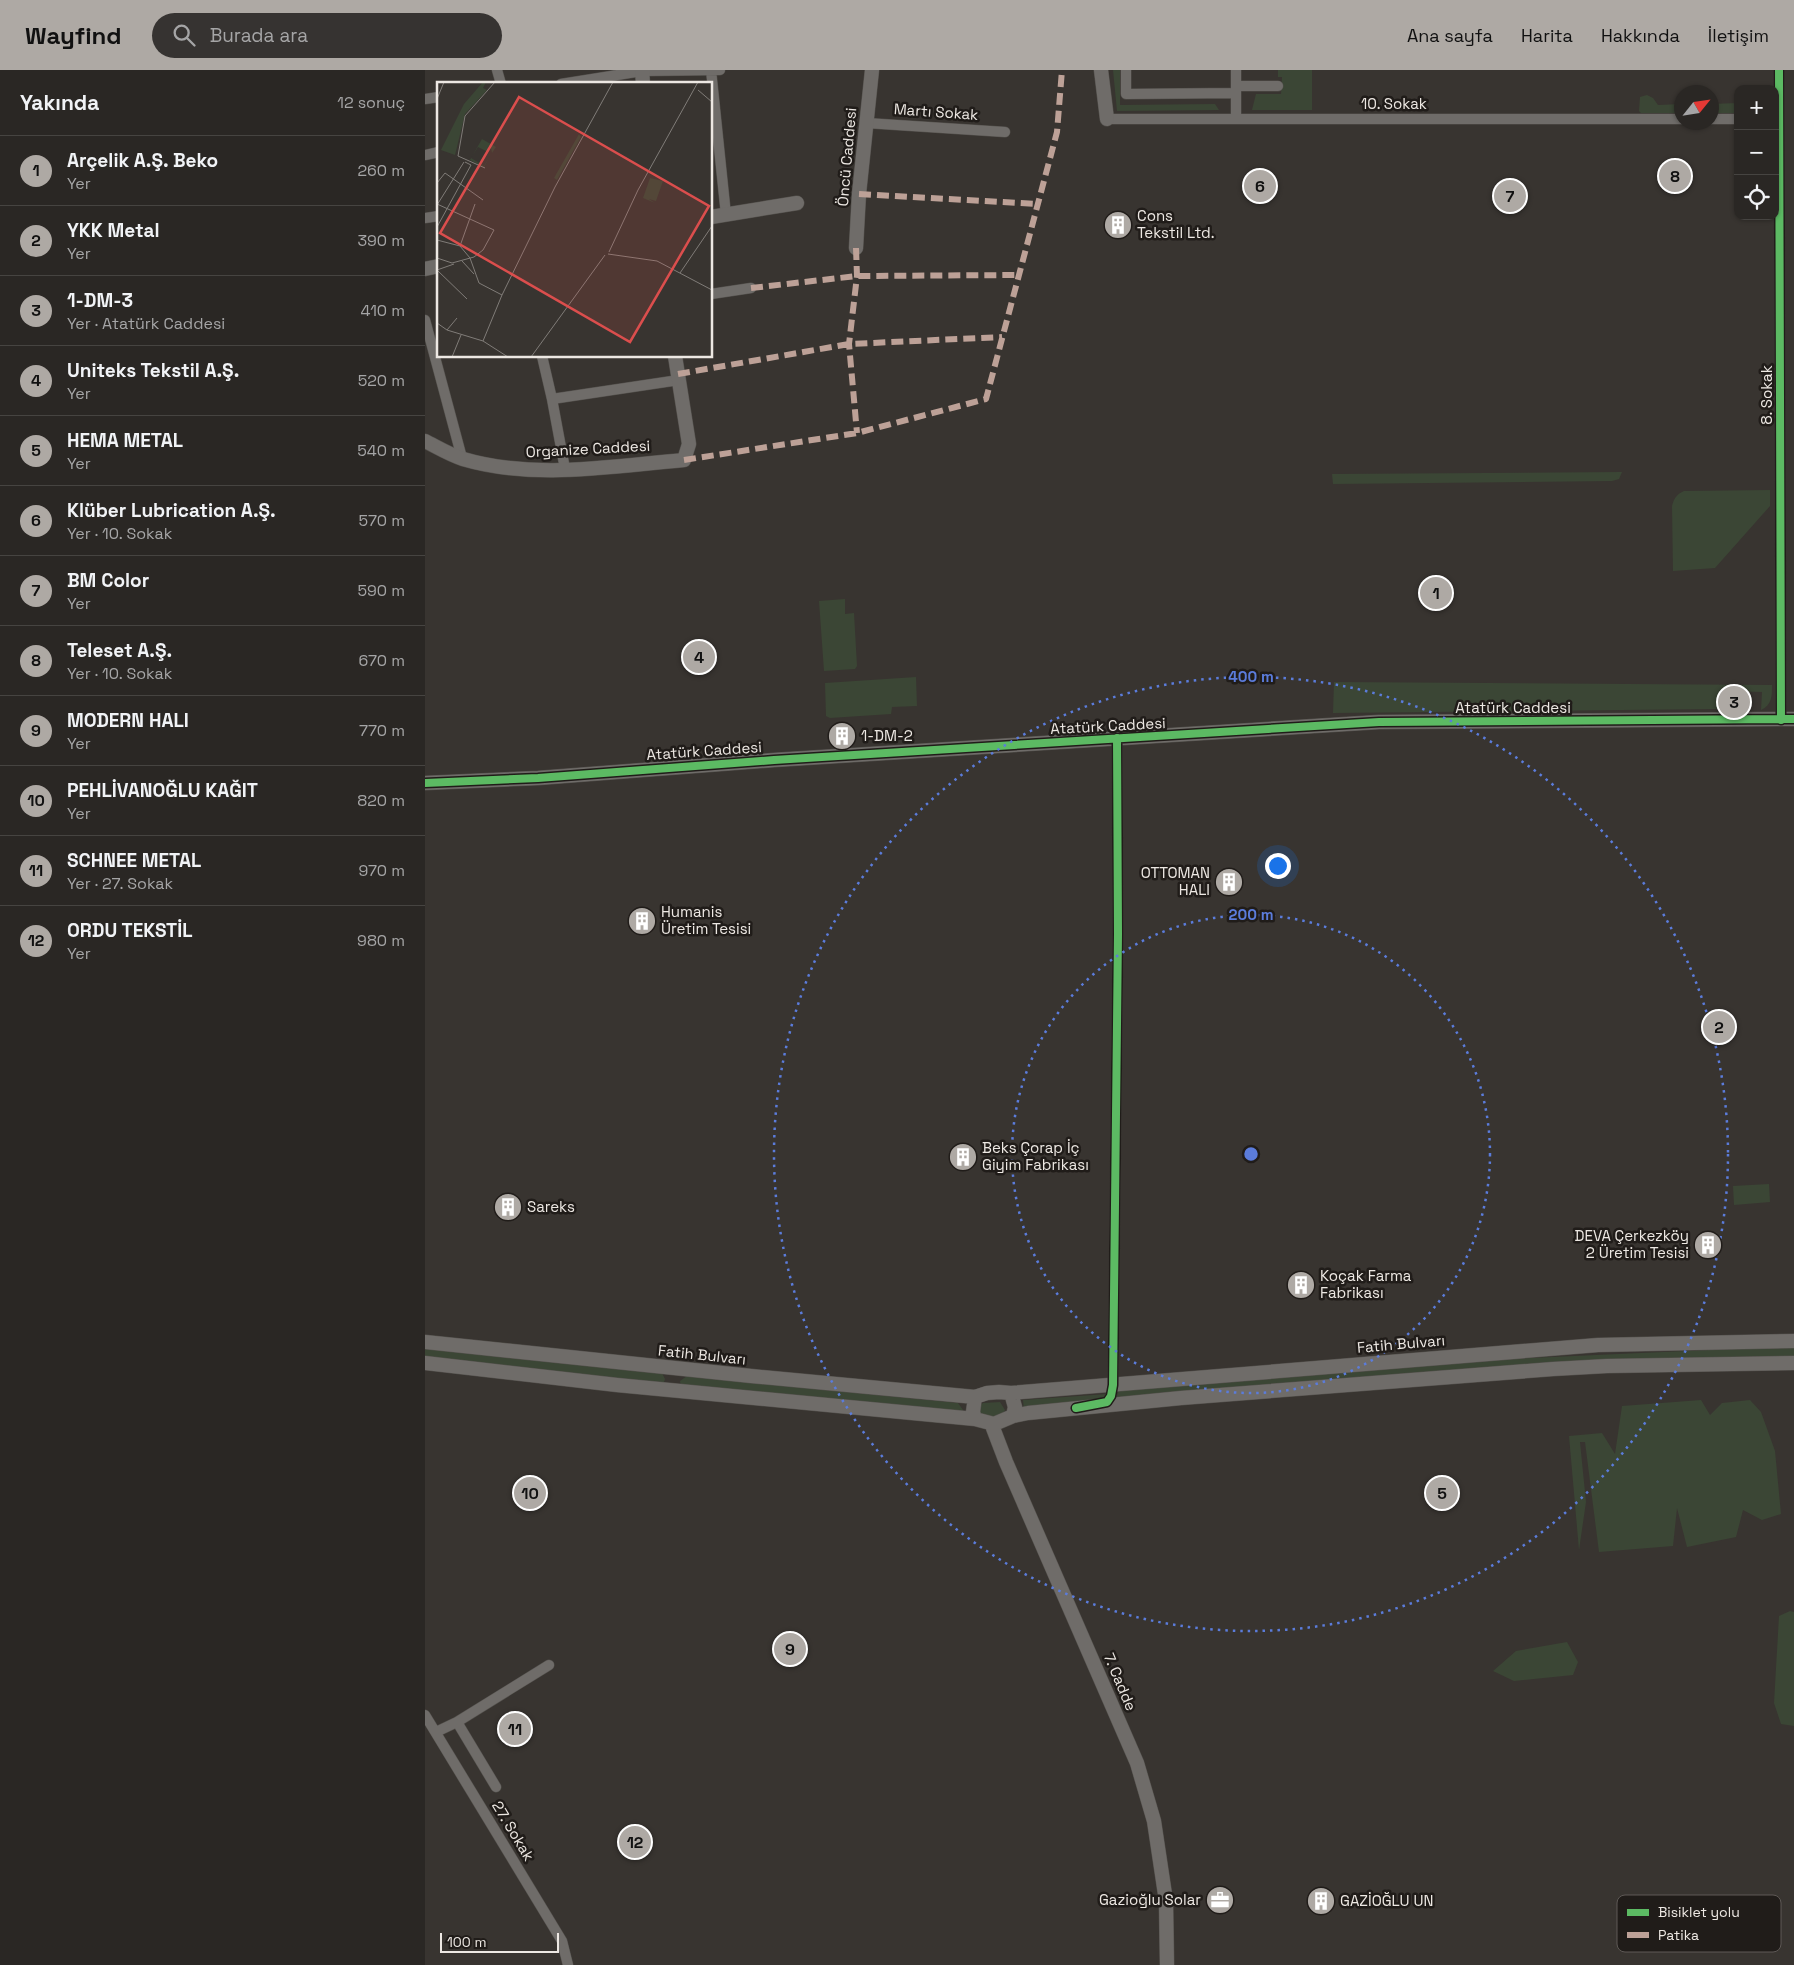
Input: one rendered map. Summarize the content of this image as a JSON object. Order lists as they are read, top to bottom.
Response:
{
  "streets": {
    "main road": [
      "Öncü Caddesi",
      "Organize Caddesi",
      "Atatürk Caddesi",
      "Fatih Bulvarı",
      "7. Cadde"
    ],
    "street": [
      "10. Sokak",
      "Martı Sokak",
      "8. Sokak",
      "27. Sokak"
    ]
  },
  "crossings": [
    ["Martı Sokak", "Öncü Caddesi"],
    ["8. Sokak", "Atatürk Caddesi"],
    ["Fatih Bulvarı", "7. Cadde"]
  ],
  "places": {
    "building": [
      "Cons Tekstil Ltd.",
      "1-DM-2",
      "OTTOMAN HALI",
      "Humanis Üretim Tesisi",
      "Beks Çorap İç Giyim Fabrikası",
      "Sareks",
      "DEVA Çerkezköy 2 Üretim Tesisi",
      "Koçak Farma Fabrikası",
      "GAZİOĞLU UN"
    ],
    "office": ["Gazioğlu Solar"]
  },
  "legend": ["Bisiklet yolu", "Patika"],
  "scale_bar": "100 m",
  "north": "top right",
  "page": {
    "header": "Wayfind",
    "search": "Burada ara",
    "nav": [
      "Ana sayfa",
      "Harita",
      "Hakkında",
      "İletişim"
    ],
    "heading": ["Yakında", "12 sonuç"],
    "map_buttons": ["+", "−"],
    "list": [
      {
        "mark": "1",
        "name": "Arçelik A.Ş. Beko",
        "note": "Yer",
        "value": "260 m"
      },
      {
        "mark": "2",
        "name": "YKK Metal",
        "note": "Yer",
        "value": "390 m"
      },
      {
        "mark": "3",
        "name": "1-DM-3",
        "note": "Yer · Atatürk Caddesi",
        "value": "410 m"
      },
      {
        "mark": "4",
        "name": "Uniteks Tekstil A.Ş.",
        "note": "Yer",
        "value": "520 m"
      },
      {
        "mark": "5",
        "name": "HEMA METAL",
        "note": "Yer",
        "value": "540 m"
      },
      {
        "mark": "6",
        "name": "Klüber Lubrication A.Ş.",
        "note": "Yer · 10. Sokak",
        "value": "570 m"
      },
      {
        "mark": "7",
        "name": "BM Color",
        "note": "Yer",
        "value": "590 m"
      },
      {
        "mark": "8",
        "name": "Teleset A.Ş.",
        "note": "Yer · 10. Sokak",
        "value": "670 m"
      },
      {
        "mark": "9",
        "name": "MODERN HALI",
        "note": "Yer",
        "value": "770 m"
      },
      {
        "mark": "10",
        "name": "PEHLİVANOĞLU KAĞIT",
        "note": "Yer",
        "value": "820 m"
      },
      {
        "mark": "11",
        "name": "SCHNEE METAL",
        "note": "Yer · 27. Sokak",
        "value": "970 m"
      },
      {
        "mark": "12",
        "name": "ORDU TEKSTİL",
        "note": "Yer",
        "value": "980 m"
      }
    ],
    "pins": [
      "8",
      "6",
      "7",
      "1",
      "4",
      "3",
      "2",
      "5",
      "10",
      "9",
      "11",
      "12"
    ],
    "scale": "100 m"
  },
  "rings": ["400 m", "200 m"]
}
